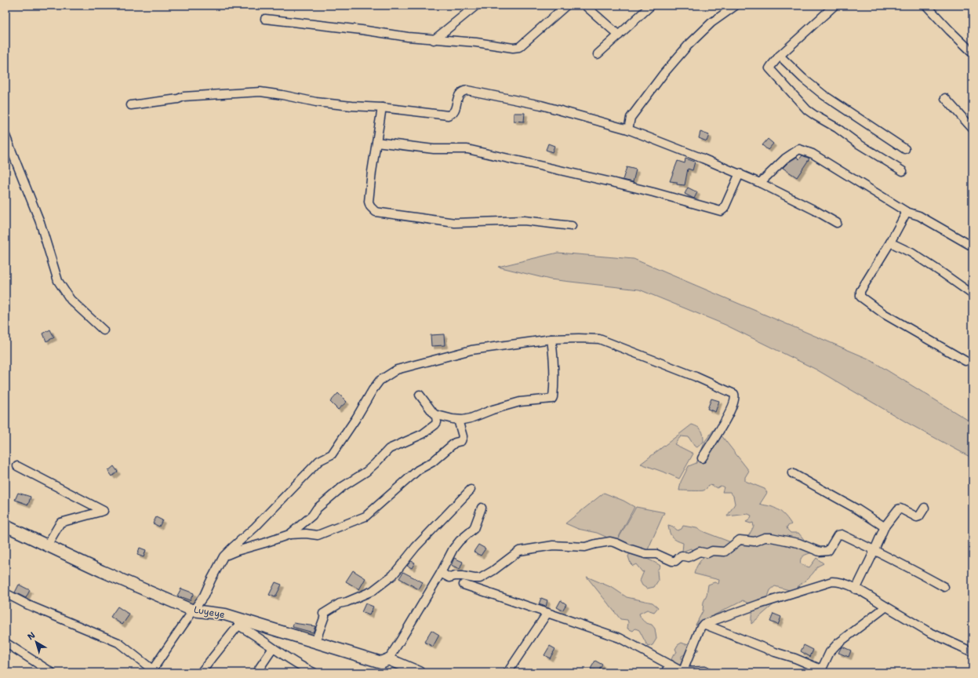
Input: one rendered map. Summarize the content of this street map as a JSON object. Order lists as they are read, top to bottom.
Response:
{
  "streets": {
    "street": ["Luyeye"]
  },
  "north": "top left"
}
